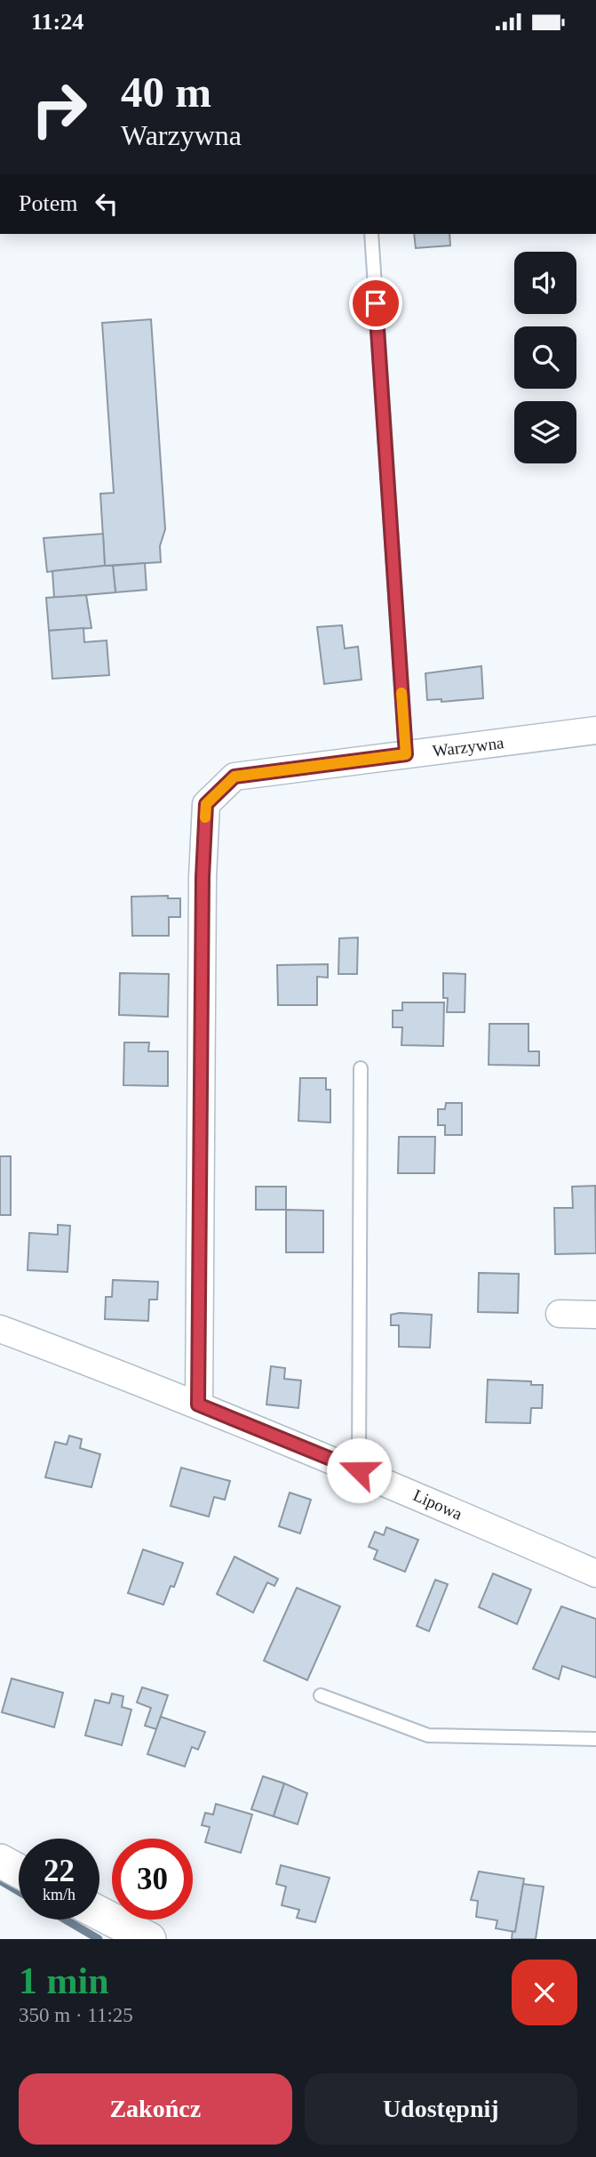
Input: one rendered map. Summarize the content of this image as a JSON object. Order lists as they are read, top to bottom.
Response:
{
  "streets": {
    "street": ["Warzywna", "Lipowa"]
  },
  "crossings": [
    ["Warzywna", "Lipowa"]
  ],
  "page": {
    "status": "11:24",
    "turn": ["40 m", "Warzywna"],
    "then": "Potem",
    "speed": "22 km/h",
    "limit": "30",
    "heading": ["1 min", "350 m · 11:25"],
    "buttons": ["Zakończ", "Udostępnij"]
  }
}
